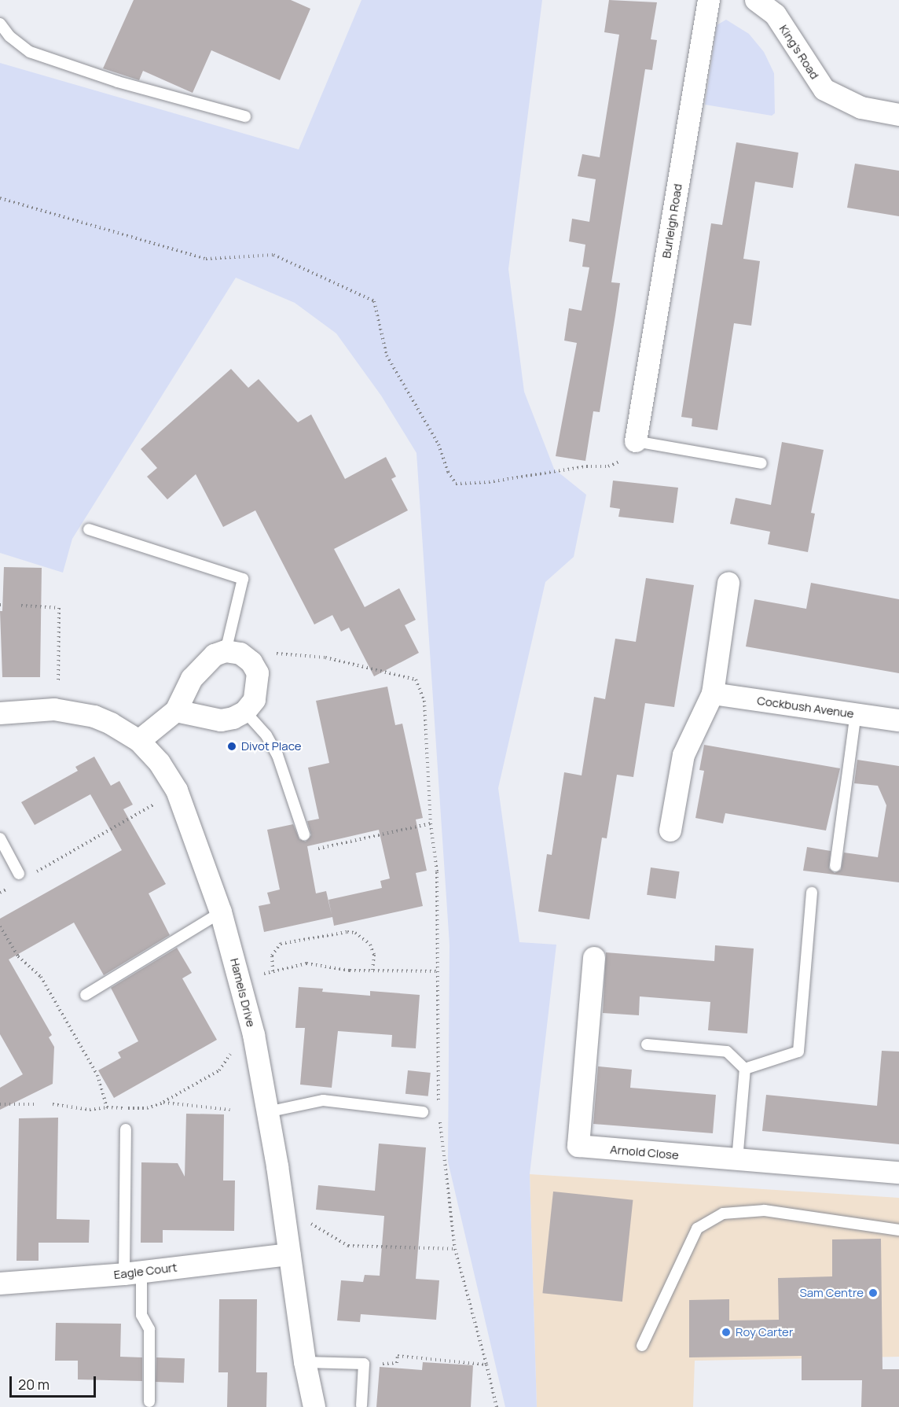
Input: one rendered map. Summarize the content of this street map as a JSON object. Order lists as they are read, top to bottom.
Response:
{
  "streets": {
    "street": [
      "King's Road",
      "Burleigh Road",
      "Cockbush Avenue",
      "Hamels Drive",
      "Arnold Close",
      "Eagle Court"
    ]
  },
  "crossings": [
    ["Hamels Drive", "Eagle Court"]
  ],
  "places": ["Divot Place", "Sam Centre", "Roy Carter"],
  "scale_bar": "20 m"
}
